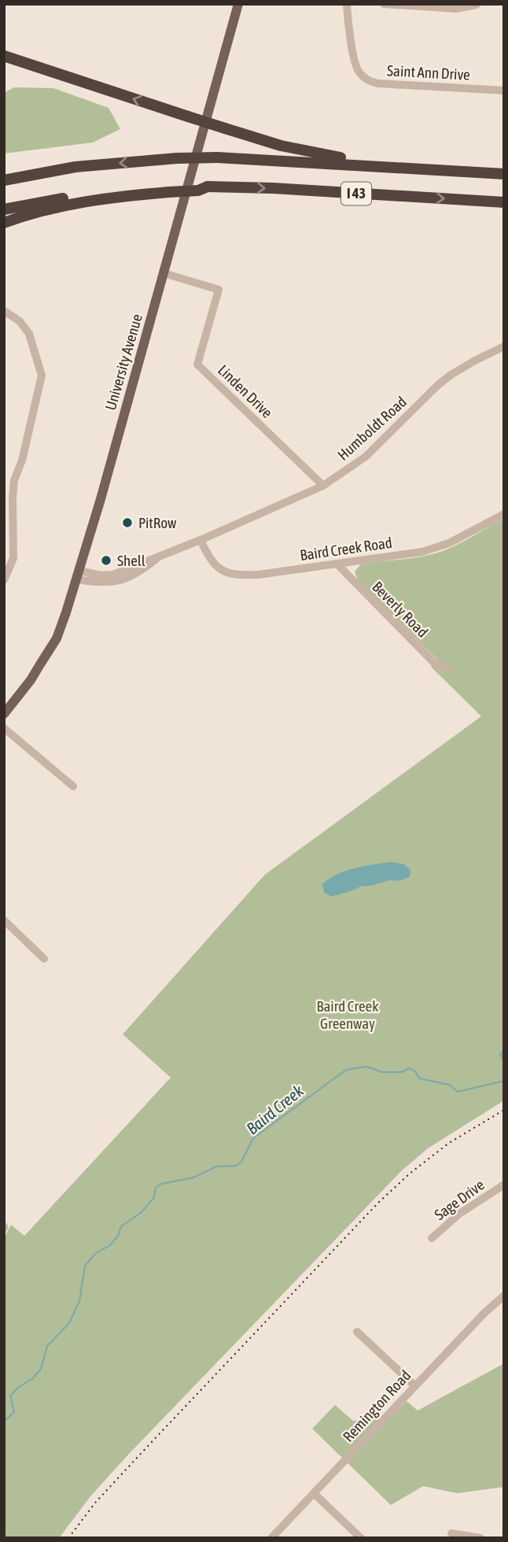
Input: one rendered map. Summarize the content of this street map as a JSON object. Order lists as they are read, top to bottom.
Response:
{
  "streets": {
    "highway": ["I 43"],
    "main road": ["University Avenue"],
    "street": [
      "Saint Ann Drive",
      "Linden Drive",
      "Humboldt Road",
      "Baird Creek Road",
      "Beverly Road",
      "Sage Drive",
      "Remington Road"
    ]
  },
  "crossings": [
    ["University Avenue", "Linden Drive"],
    ["University Avenue", "Humboldt Road"],
    ["Linden Drive", "Humboldt Road"],
    ["Humboldt Road", "Baird Creek Road"],
    ["Baird Creek Road", "Beverly Road"]
  ],
  "water": ["Baird Creek"],
  "parks": ["Baird Creek Greenway"],
  "places": ["PitRow", "Shell"]
}
